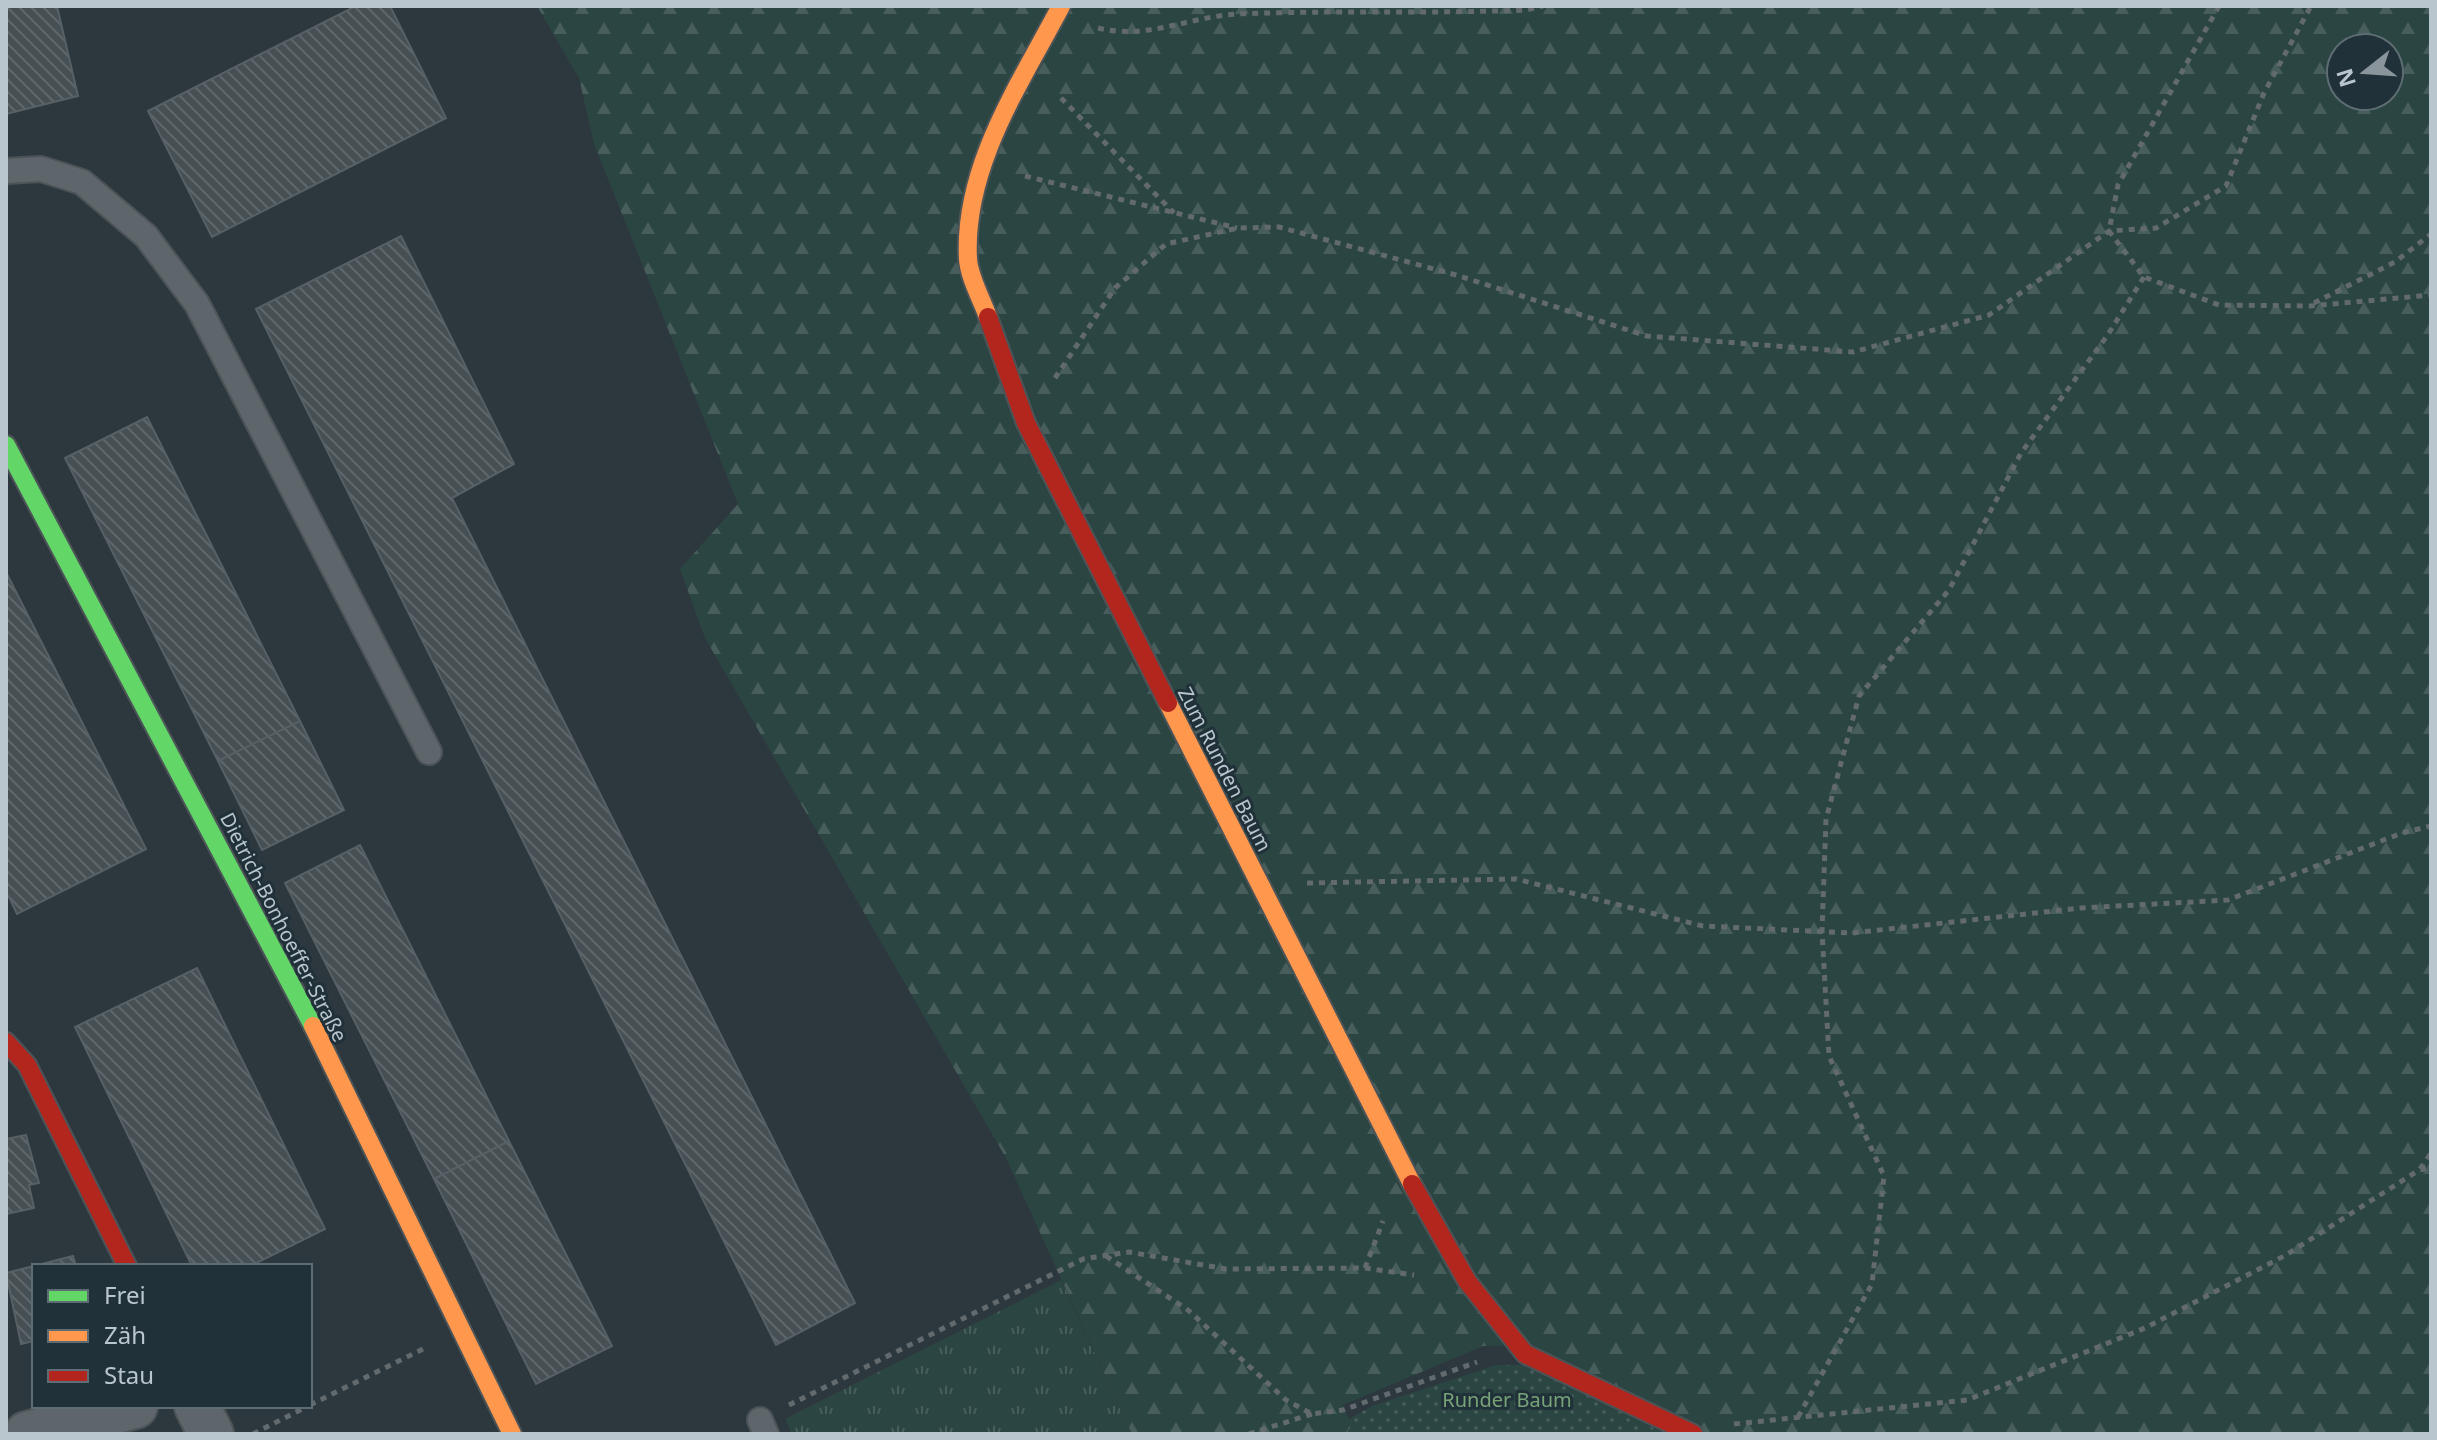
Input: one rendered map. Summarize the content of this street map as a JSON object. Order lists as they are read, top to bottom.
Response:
{
  "streets": {
    "street": ["Zum Runden Baum", "Dietrich-Bonhoeffer-Straße"]
  },
  "parks": ["Runder Baum"],
  "legend": ["Frei", "Zäh", "Stau"],
  "north": "left"
}
